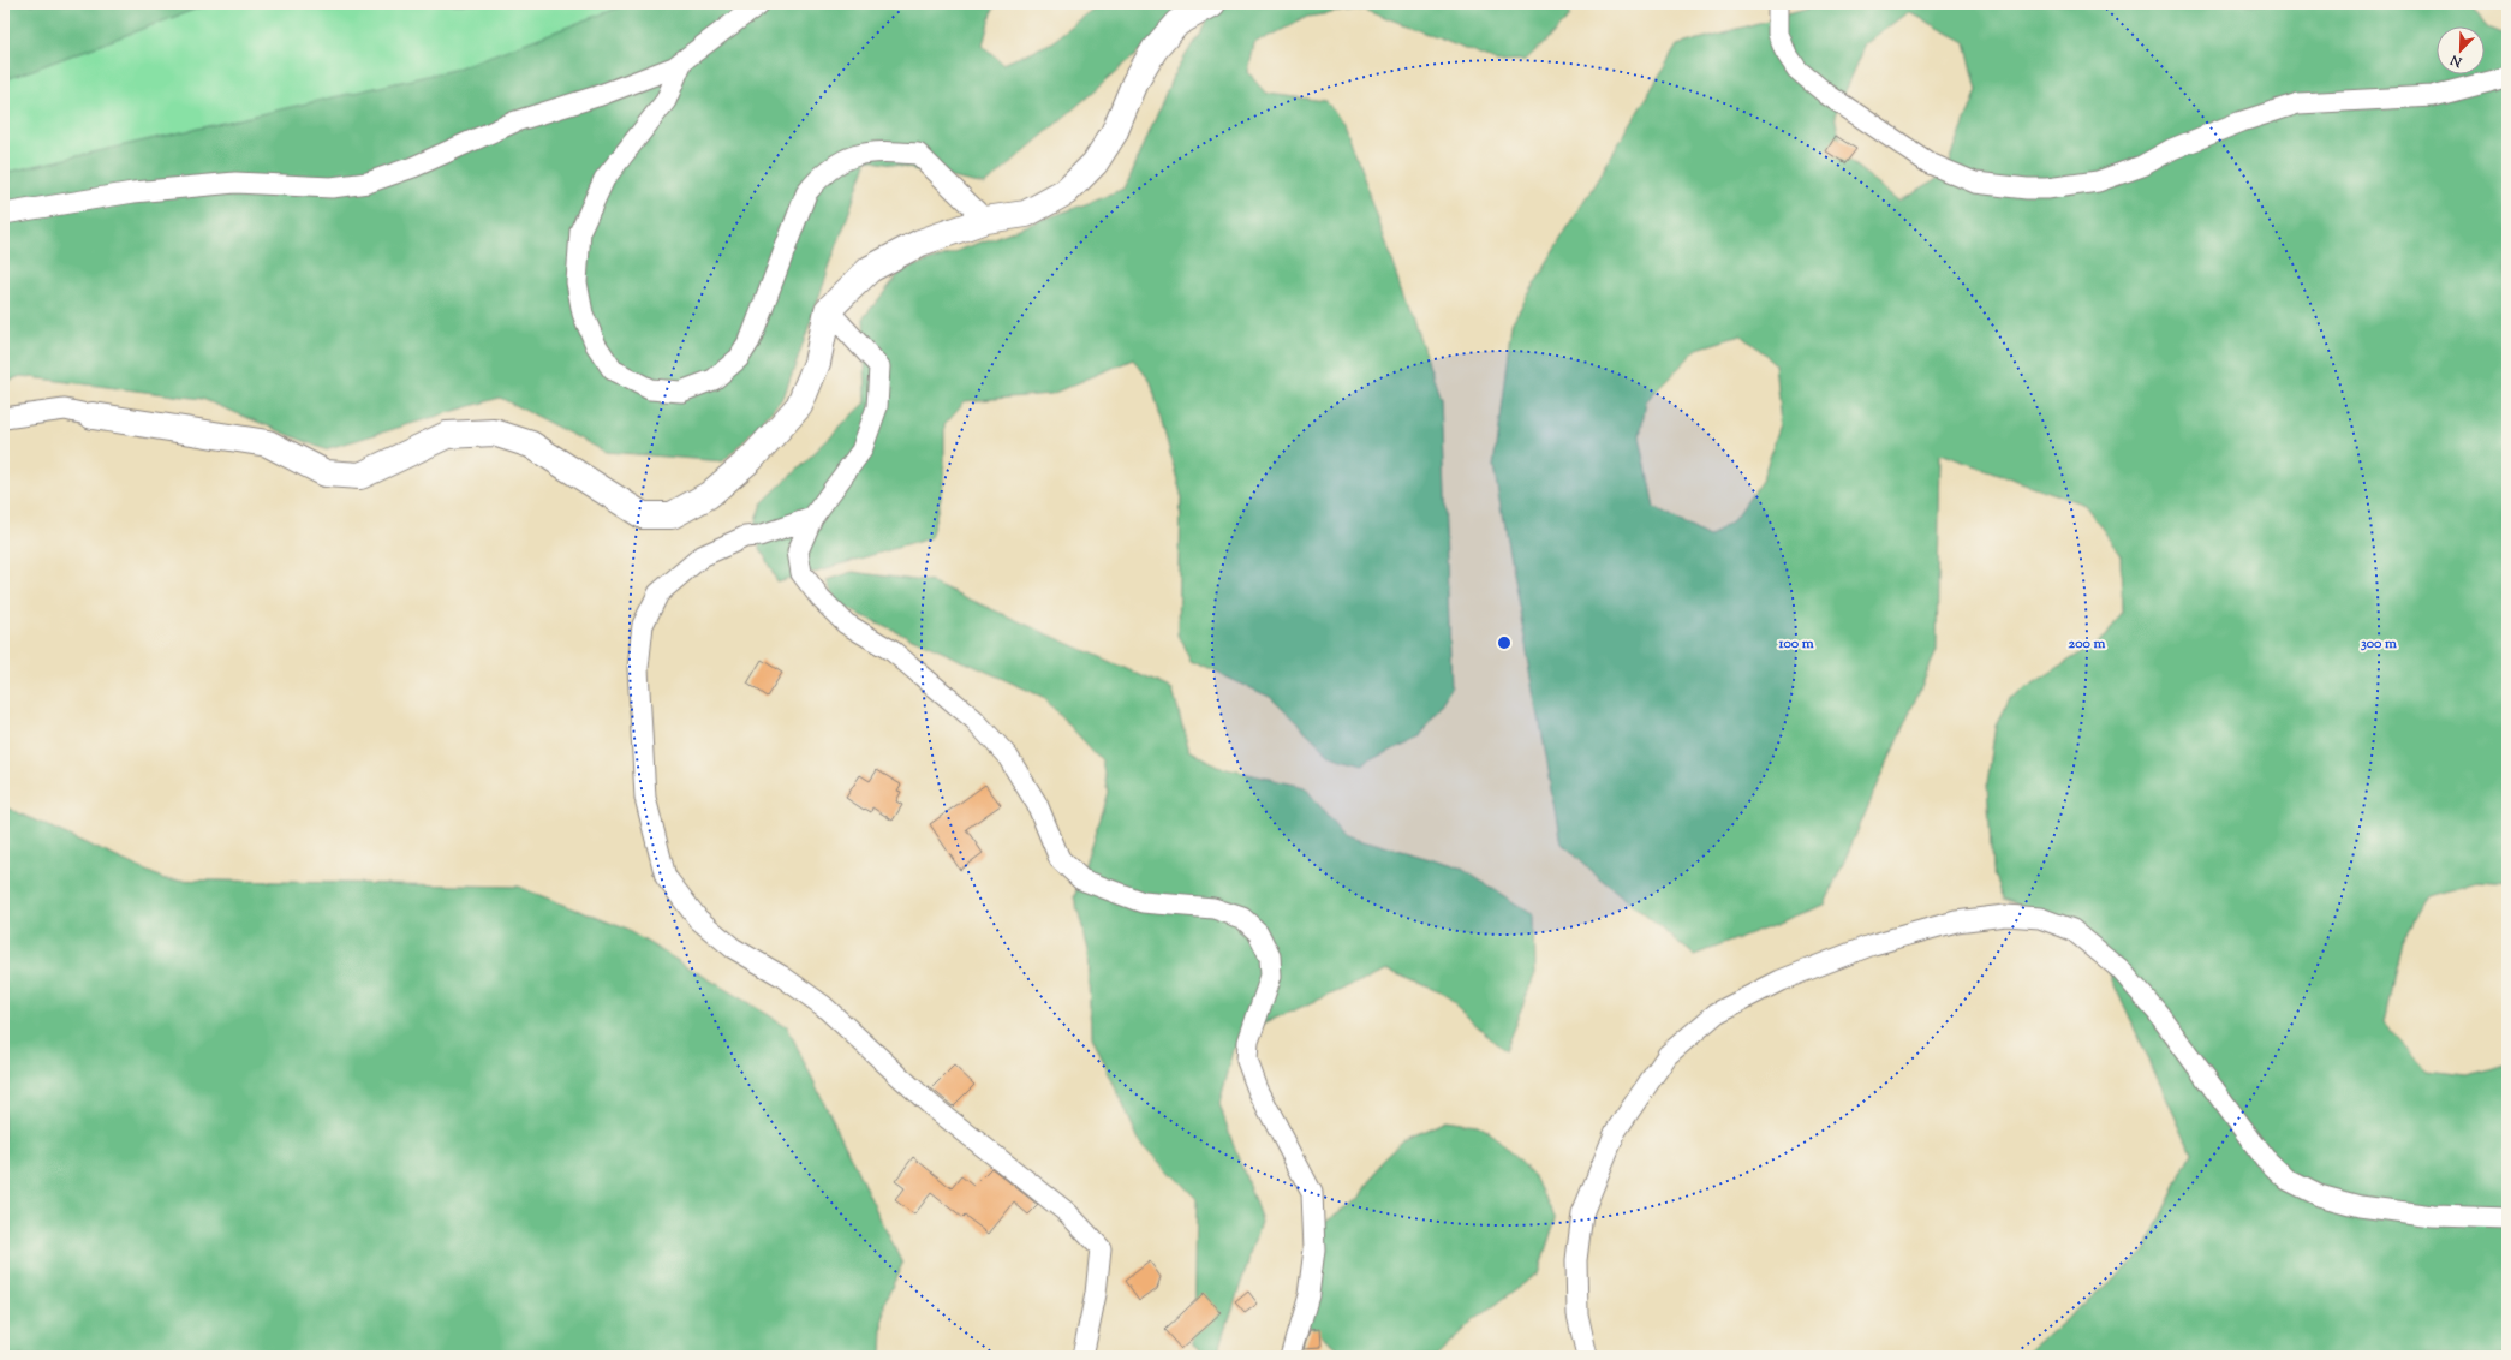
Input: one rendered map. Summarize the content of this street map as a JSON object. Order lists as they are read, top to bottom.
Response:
{
  "north": "bottom left",
  "rings": ["100 m", "200 m", "300 m"]
}
